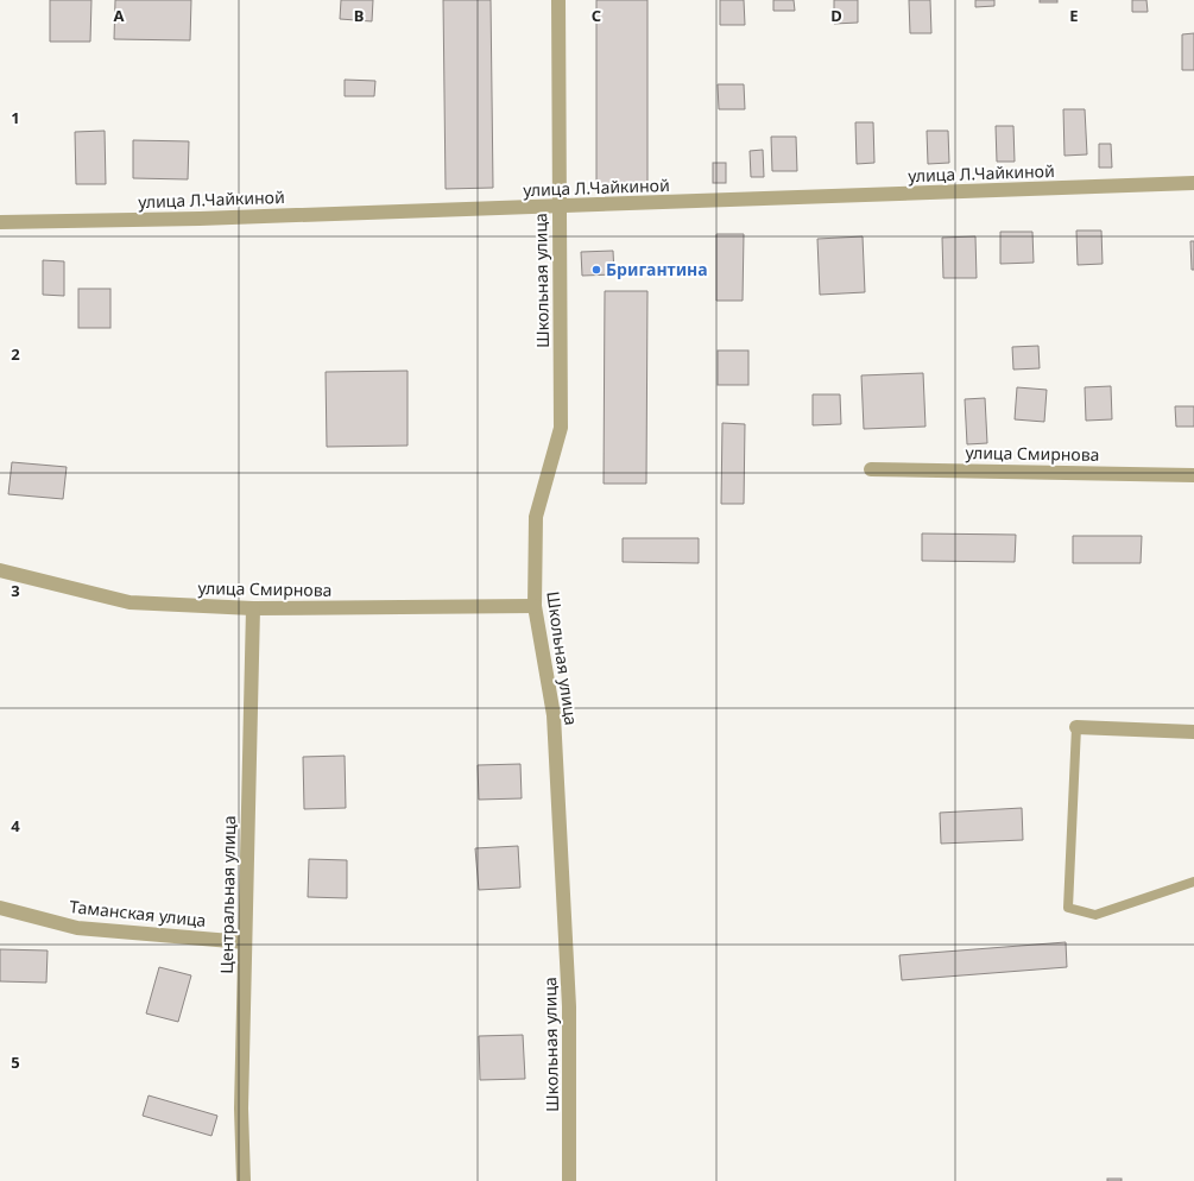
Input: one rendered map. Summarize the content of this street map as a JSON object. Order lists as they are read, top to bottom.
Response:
{
  "streets": {
    "street": [
      "улица Л.Чайкиной",
      "Школьная улица",
      "улица Смирнова",
      "Центральная улица",
      "Таманская улица"
    ]
  },
  "crossings": [
    ["улица Л.Чайкиной", "Школьная улица"],
    ["Школьная улица", "улица Смирнова"],
    ["улица Смирнова", "Центральная улица"],
    ["Центральная улица", "Таманская улица"]
  ],
  "places": ["Бригантина"],
  "grid": {
    "columns": [
      "A",
      "B",
      "C",
      "D",
      "E"
    ],
    "rows": [
      "1",
      "2",
      "3",
      "4",
      "5"
    ]
  }
}
